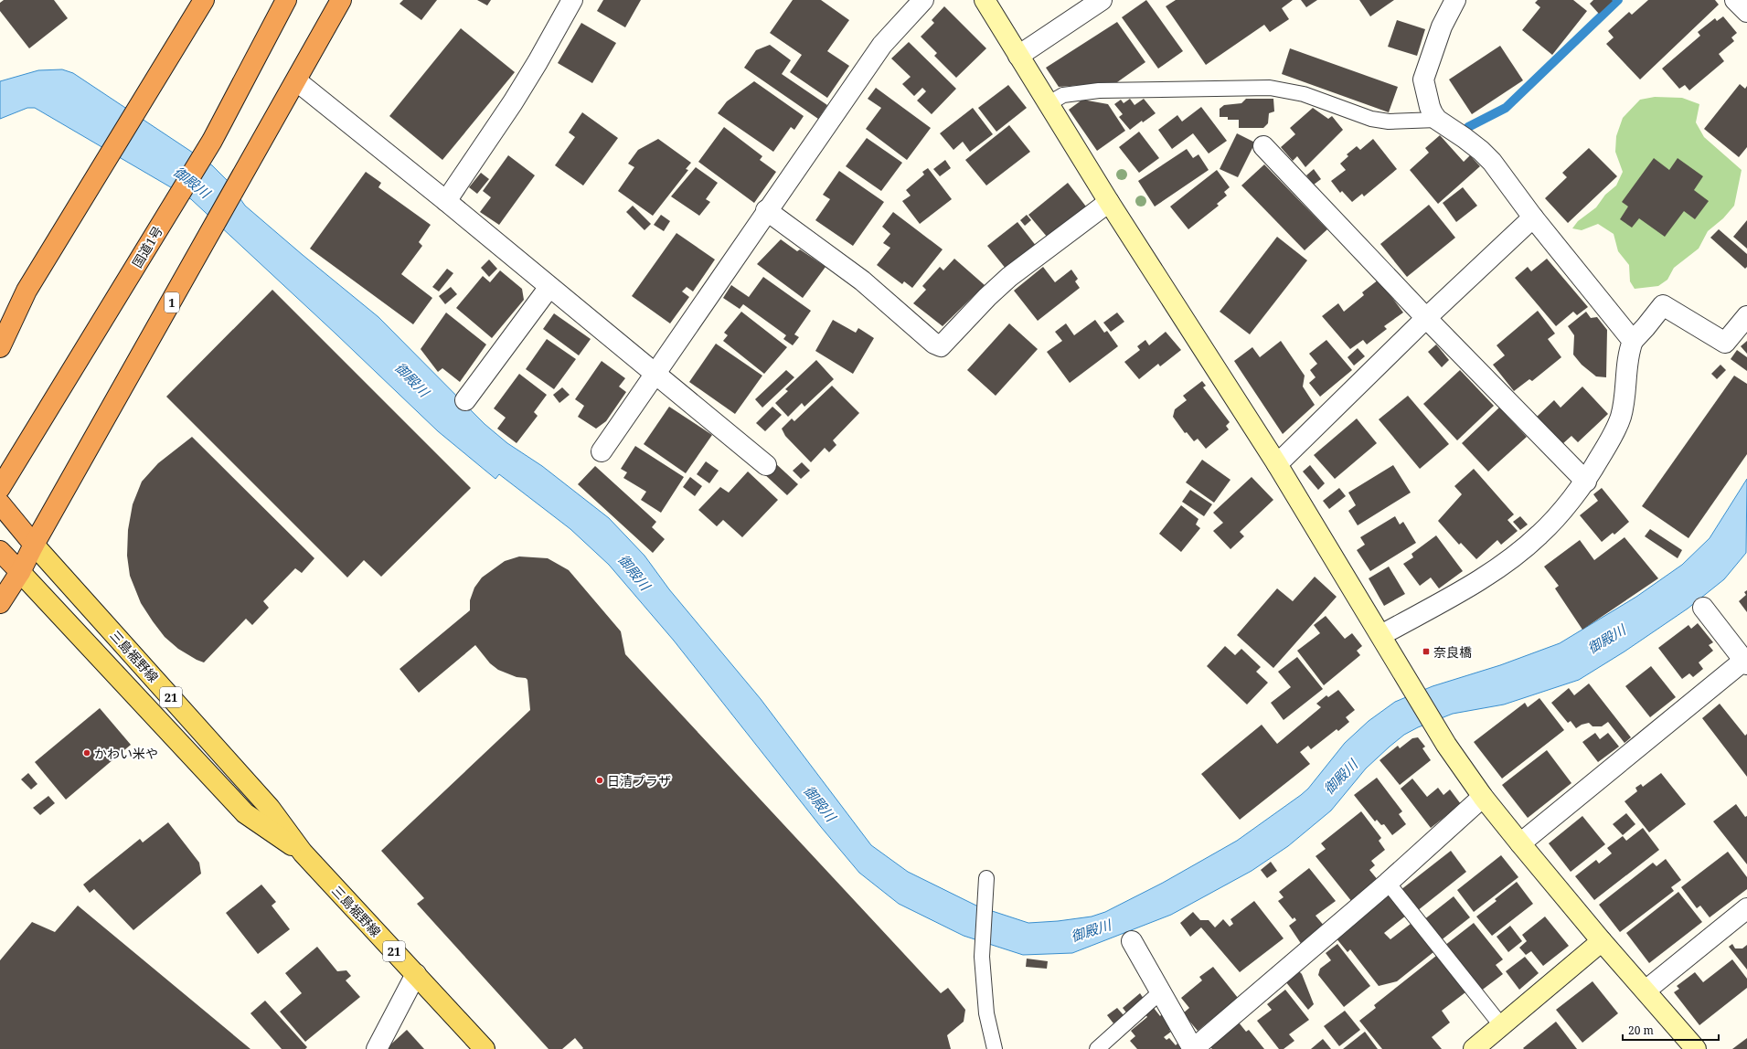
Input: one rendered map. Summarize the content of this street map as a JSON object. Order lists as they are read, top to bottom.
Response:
{
  "streets": {
    "highway": ["国道1号", "1"],
    "main road": ["三島裾野線", "21"]
  },
  "crossings": [
    ["1", "三島裾野線"]
  ],
  "water": ["御殿川"],
  "places": {
    "transit": ["奈良橋"],
    "other": ["かわい米や", "日清プラザ"]
  },
  "scale_bar": "20 m"
}
